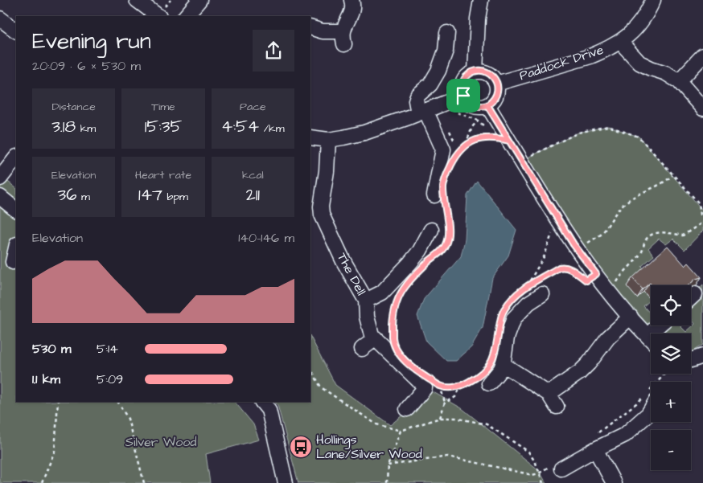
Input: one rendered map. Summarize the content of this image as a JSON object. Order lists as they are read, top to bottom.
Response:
{
  "streets": {
    "street": ["Paddock Drive", "The Dell"]
  },
  "parks": ["Silver Wood"],
  "places": {
    "bus stop": ["Hollings Lane/Silver Wood"]
  },
  "page": {
    "heading": ["Evening run", "20:09 · 6 × 530 m"],
    "stats": [
      ["Distance", "3.18 km"],
      ["Time", "15:35"],
      ["Pace", "4:54 /km"],
      ["Elevation", "36 m"],
      ["Heart rate", "147 bpm"],
      ["kcal", "211"]
    ],
    "chart": ["Elevation", "140–146 m"],
    "map_buttons": ["+", "−"],
    "list": [
      {
        "name": "530 m",
        "note": "5:14"
      },
      {
        "name": "1.1 km",
        "note": "5:09"
      }
    ]
  }
}
